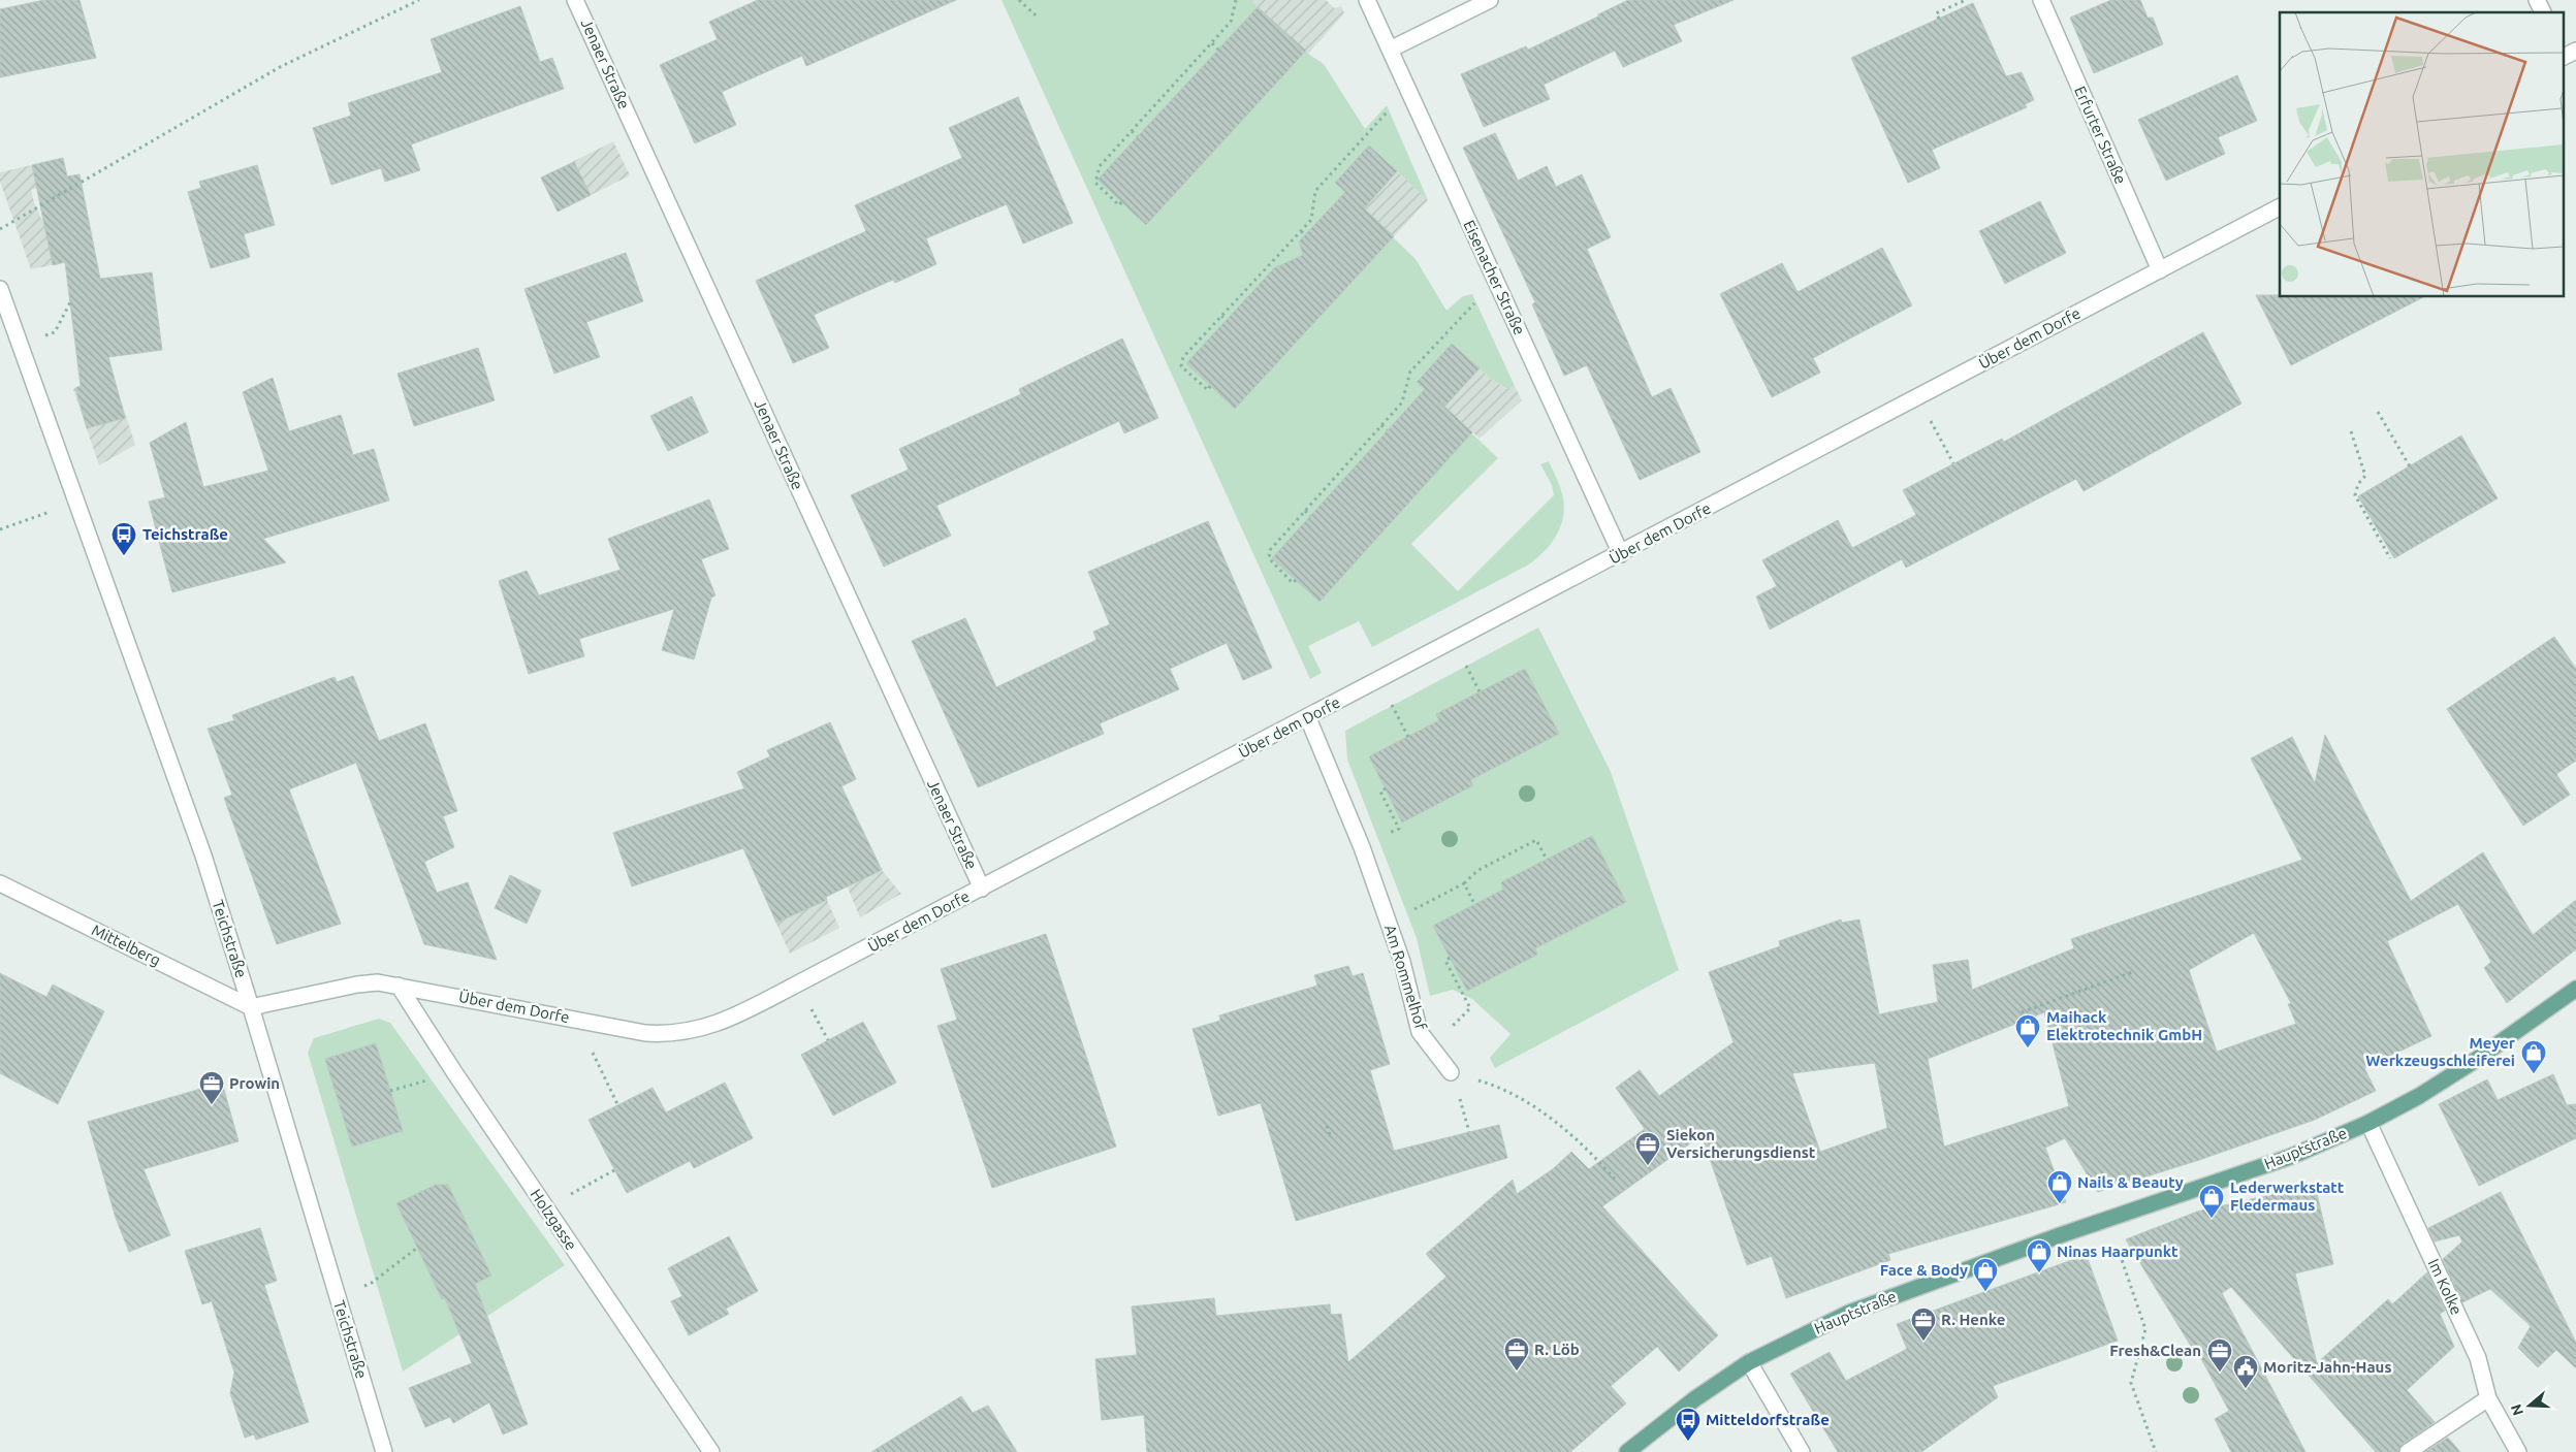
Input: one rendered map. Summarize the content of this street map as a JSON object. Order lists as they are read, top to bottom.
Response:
{
  "streets": {
    "main road": ["Hauptstraße"],
    "street": [
      "Jenaer Straße",
      "Erfurter Straße",
      "Eisenacher Straße",
      "Über dem Dorfe",
      "Teichstraße",
      "Mittelberg",
      "Am Rommelhof",
      "Holzgasse",
      "Im Kolke"
    ]
  },
  "crossings": [
    ["Jenaer Straße", "Über dem Dorfe"],
    ["Erfurter Straße", "Über dem Dorfe"],
    ["Eisenacher Straße", "Über dem Dorfe"],
    ["Über dem Dorfe", "Teichstraße"],
    ["Über dem Dorfe", "Mittelberg"],
    ["Über dem Dorfe", "Am Rommelhof"],
    ["Über dem Dorfe", "Holzgasse"],
    ["Teichstraße", "Mittelberg"],
    ["Hauptstraße", "Im Kolke"]
  ],
  "places": {
    "bus stop": ["Teichstraße", "Mitteldorfstraße"],
    "shop": [
      "Maihack Elektrotechnik GmbH",
      "Meyer Werkzeugschleiferei",
      "Nails & Beauty",
      "Lederwerkstatt Fledermaus",
      "Ninas Haarpunkt",
      "Face & Body"
    ],
    "office": [
      "Prowin",
      "Siekon Versicherungsdienst",
      "R. Henke",
      "R. Löb",
      "Fresh&Clean"
    ],
    "public building": ["Moritz-Jahn-Haus"]
  },
  "north": "left"
}
